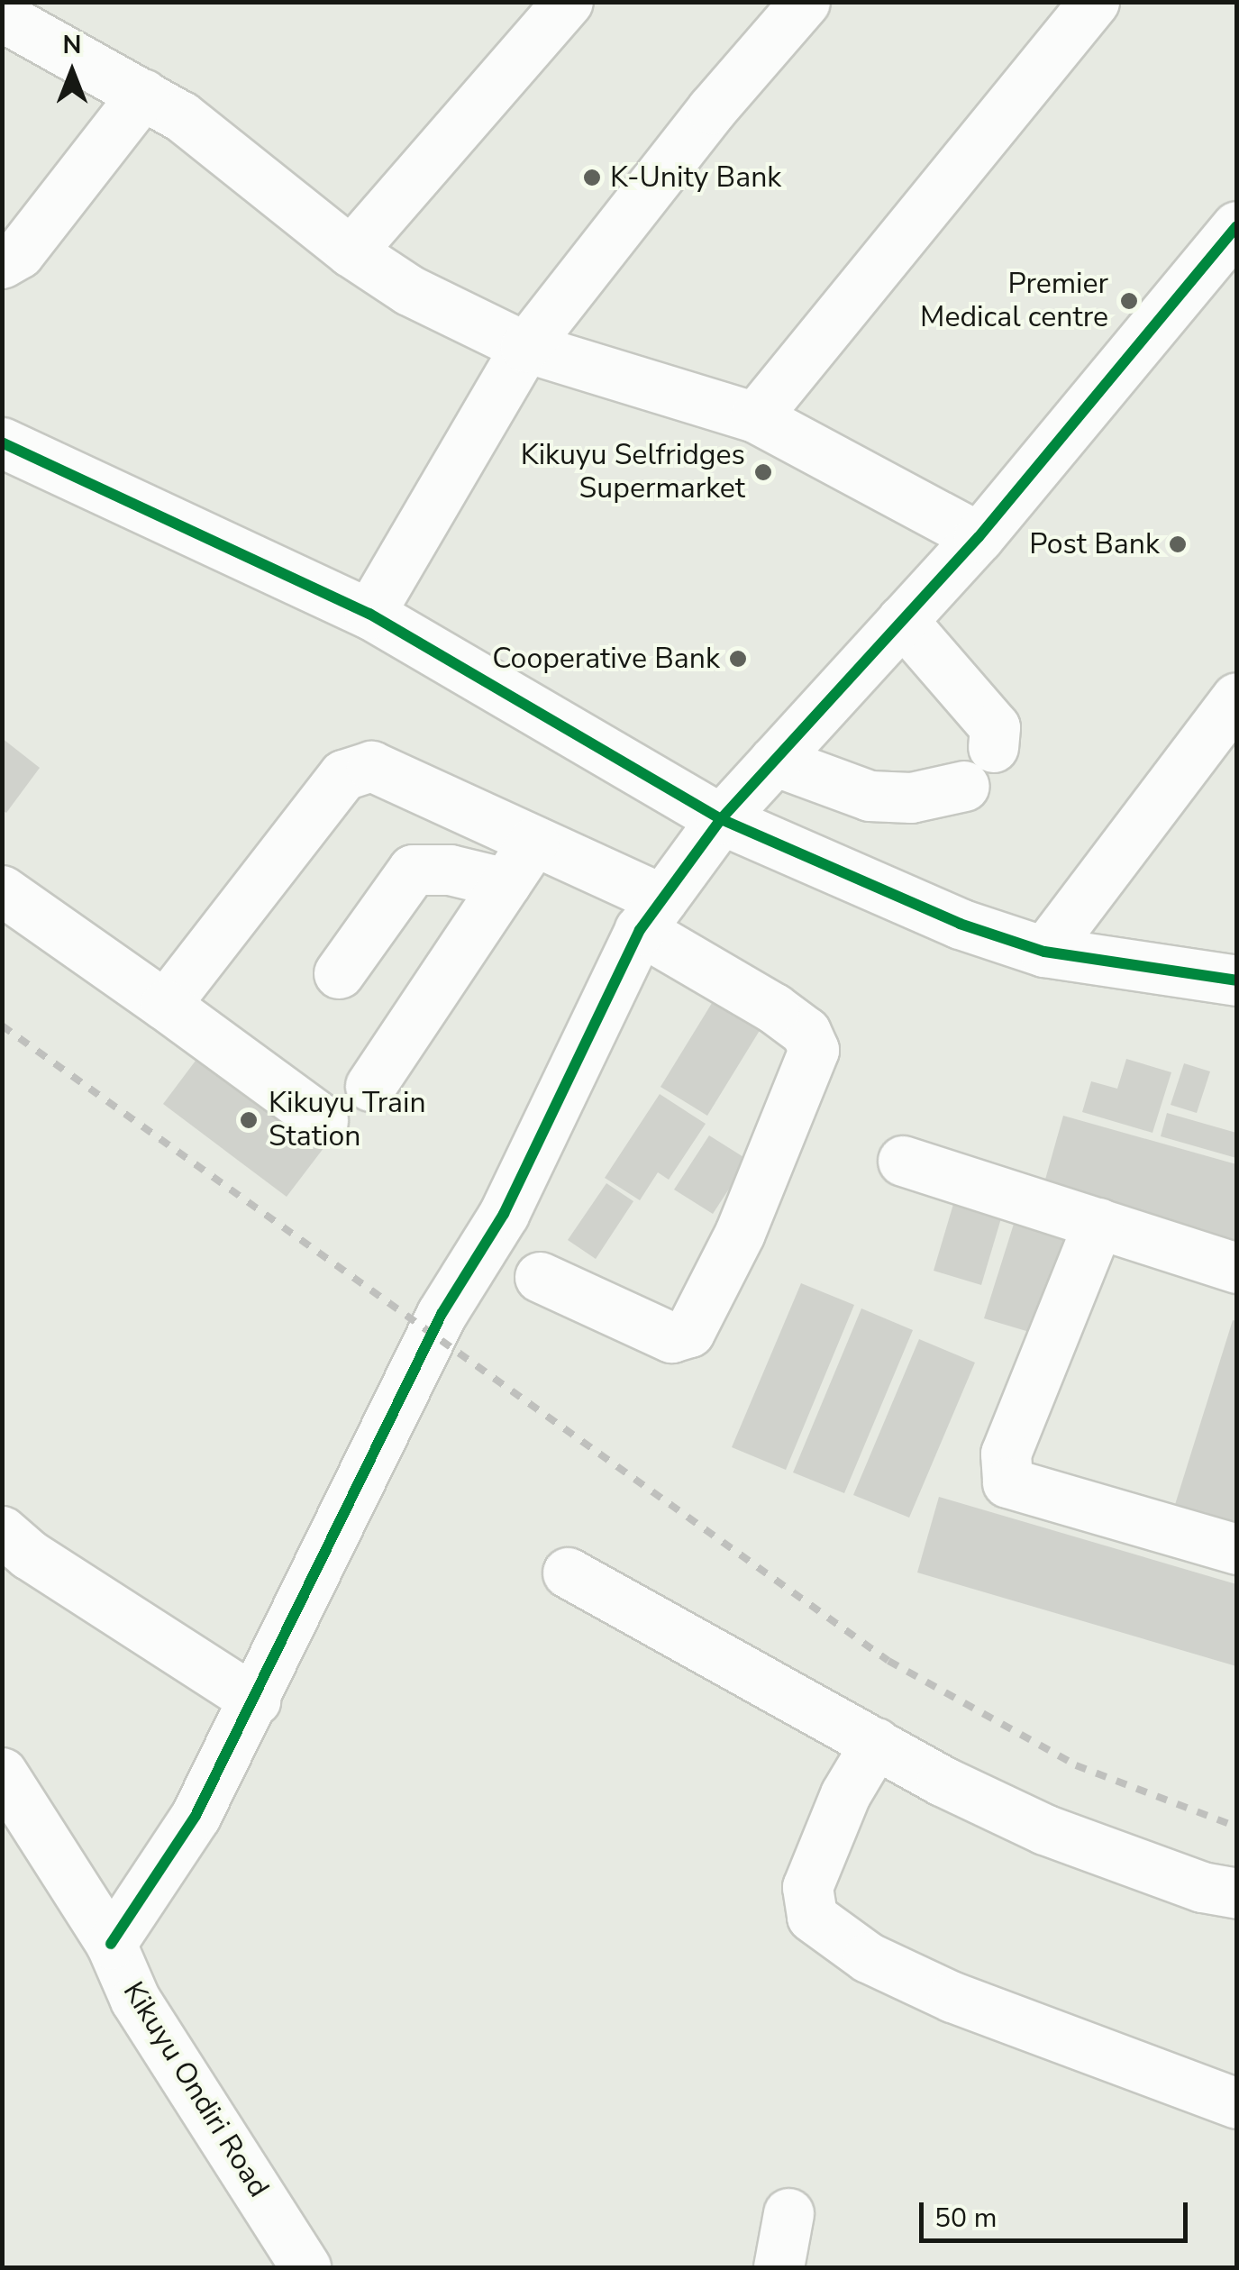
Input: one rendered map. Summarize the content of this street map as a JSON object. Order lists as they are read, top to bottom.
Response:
{
  "streets": {
    "street": ["Kikuyu Ondiri Road"]
  },
  "places": [
    "K-Unity Bank",
    "Premier Medical centre",
    "Kikuyu Selfridges Supermarket",
    "Post Bank",
    "Cooperative Bank",
    "Kikuyu Train Station"
  ],
  "scale_bar": "50 m",
  "north": "top"
}
